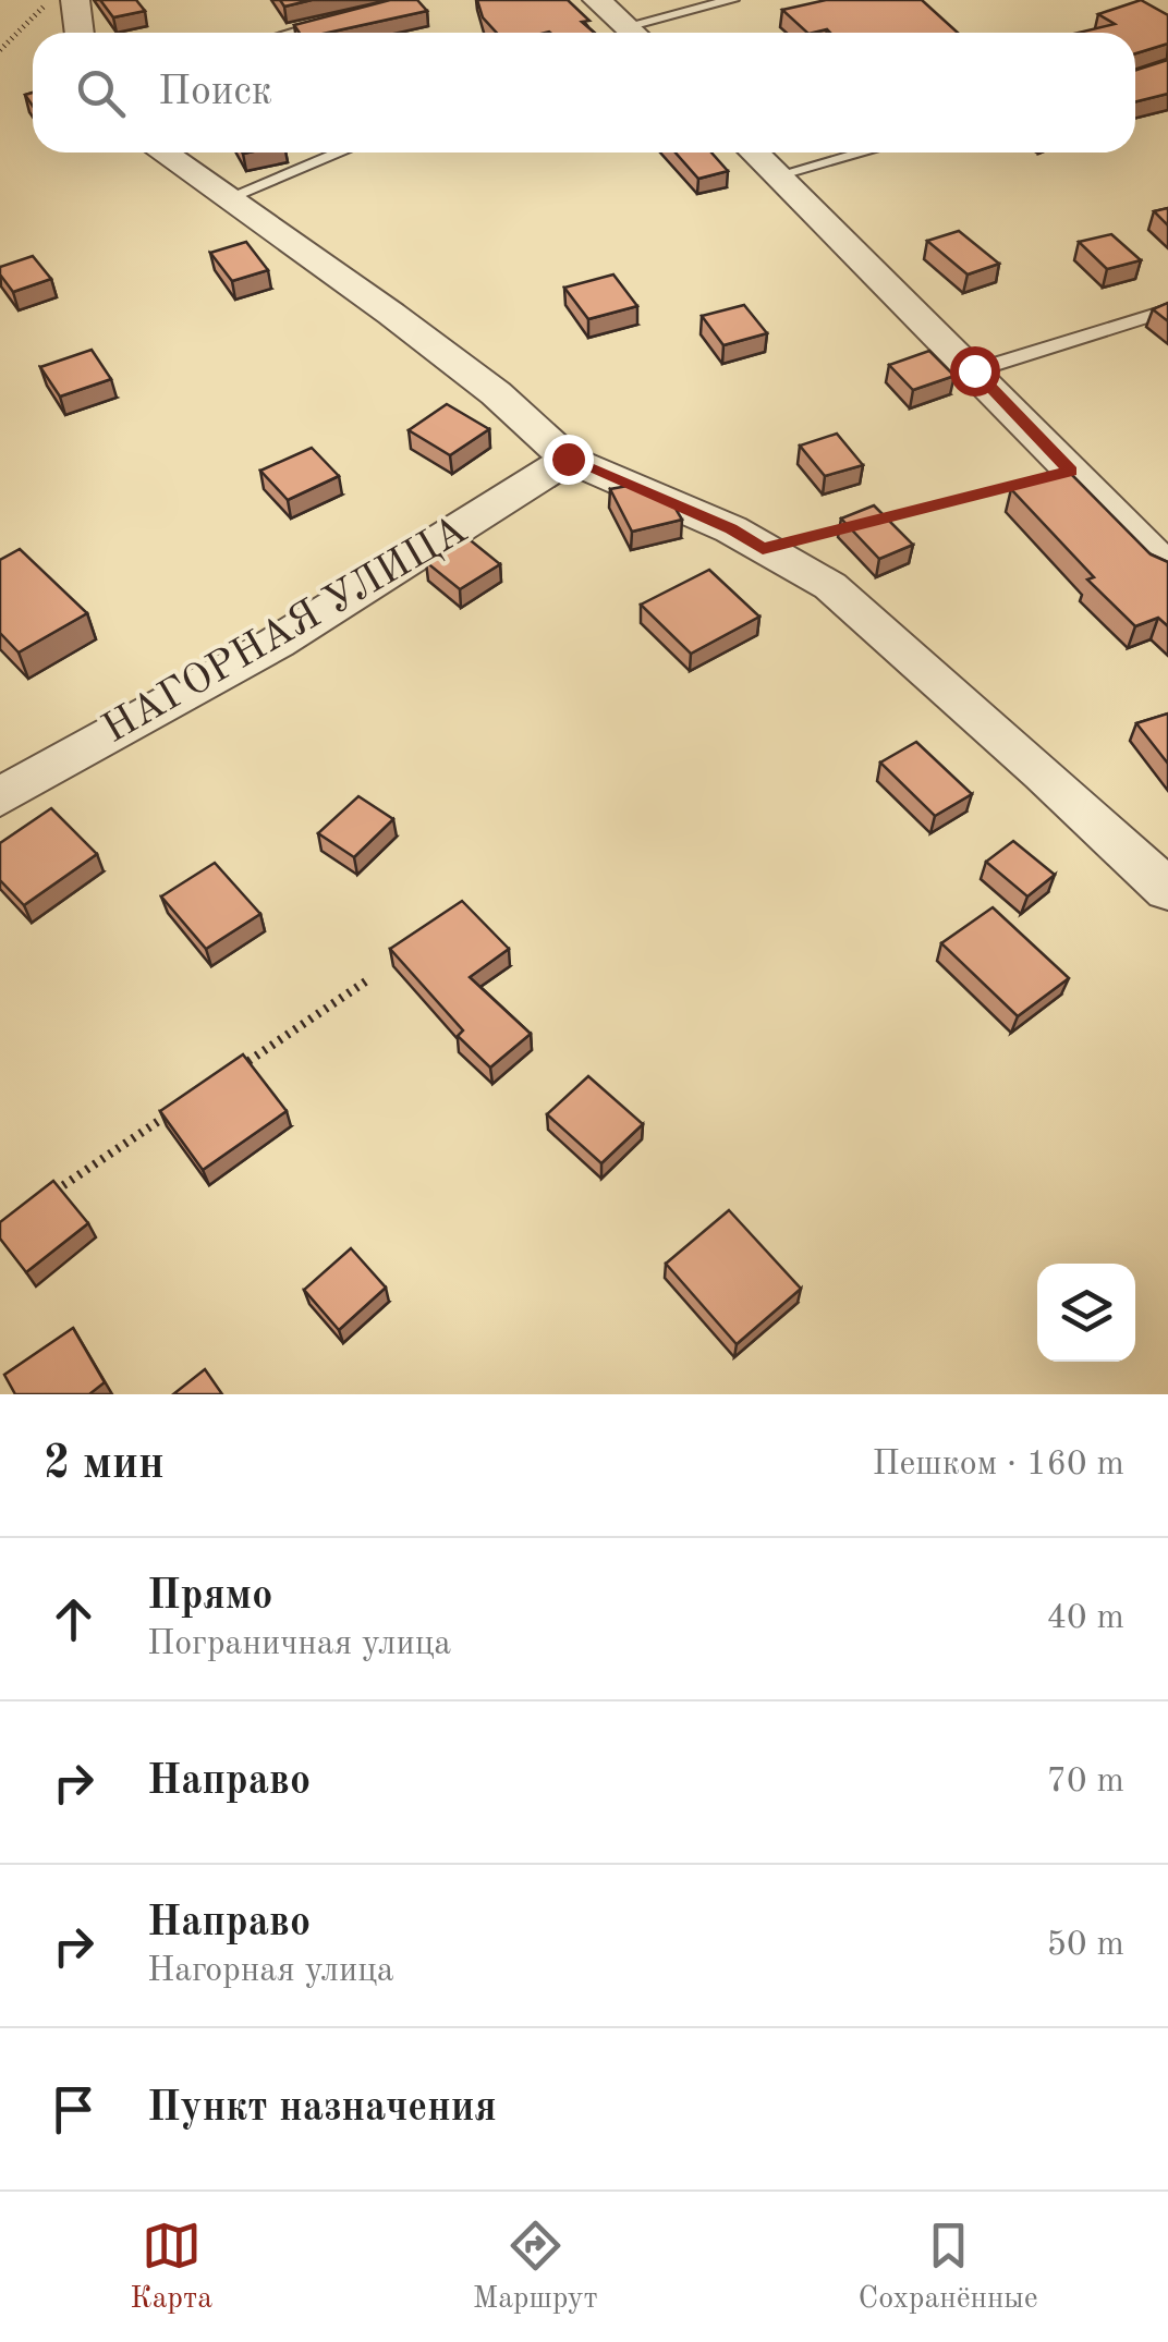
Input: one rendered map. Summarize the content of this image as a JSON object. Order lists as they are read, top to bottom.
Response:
{
  "streets": {
    "street": ["НАГОРНАЯ УЛИЦА"]
  },
  "page": {
    "search": "Поиск",
    "heading": ["2 мин", "Пешком · 160 m"],
    "list": [
      ["Прямо", "Пограничная улица", "40 m"],
      ["Направо", "70 m"],
      ["Направо", "Нагорная улица", "50 m"],
      "Пункт назначения"
    ],
    "nav": ["Карта", "Маршрут", "Сохранённые"]
  }
}
